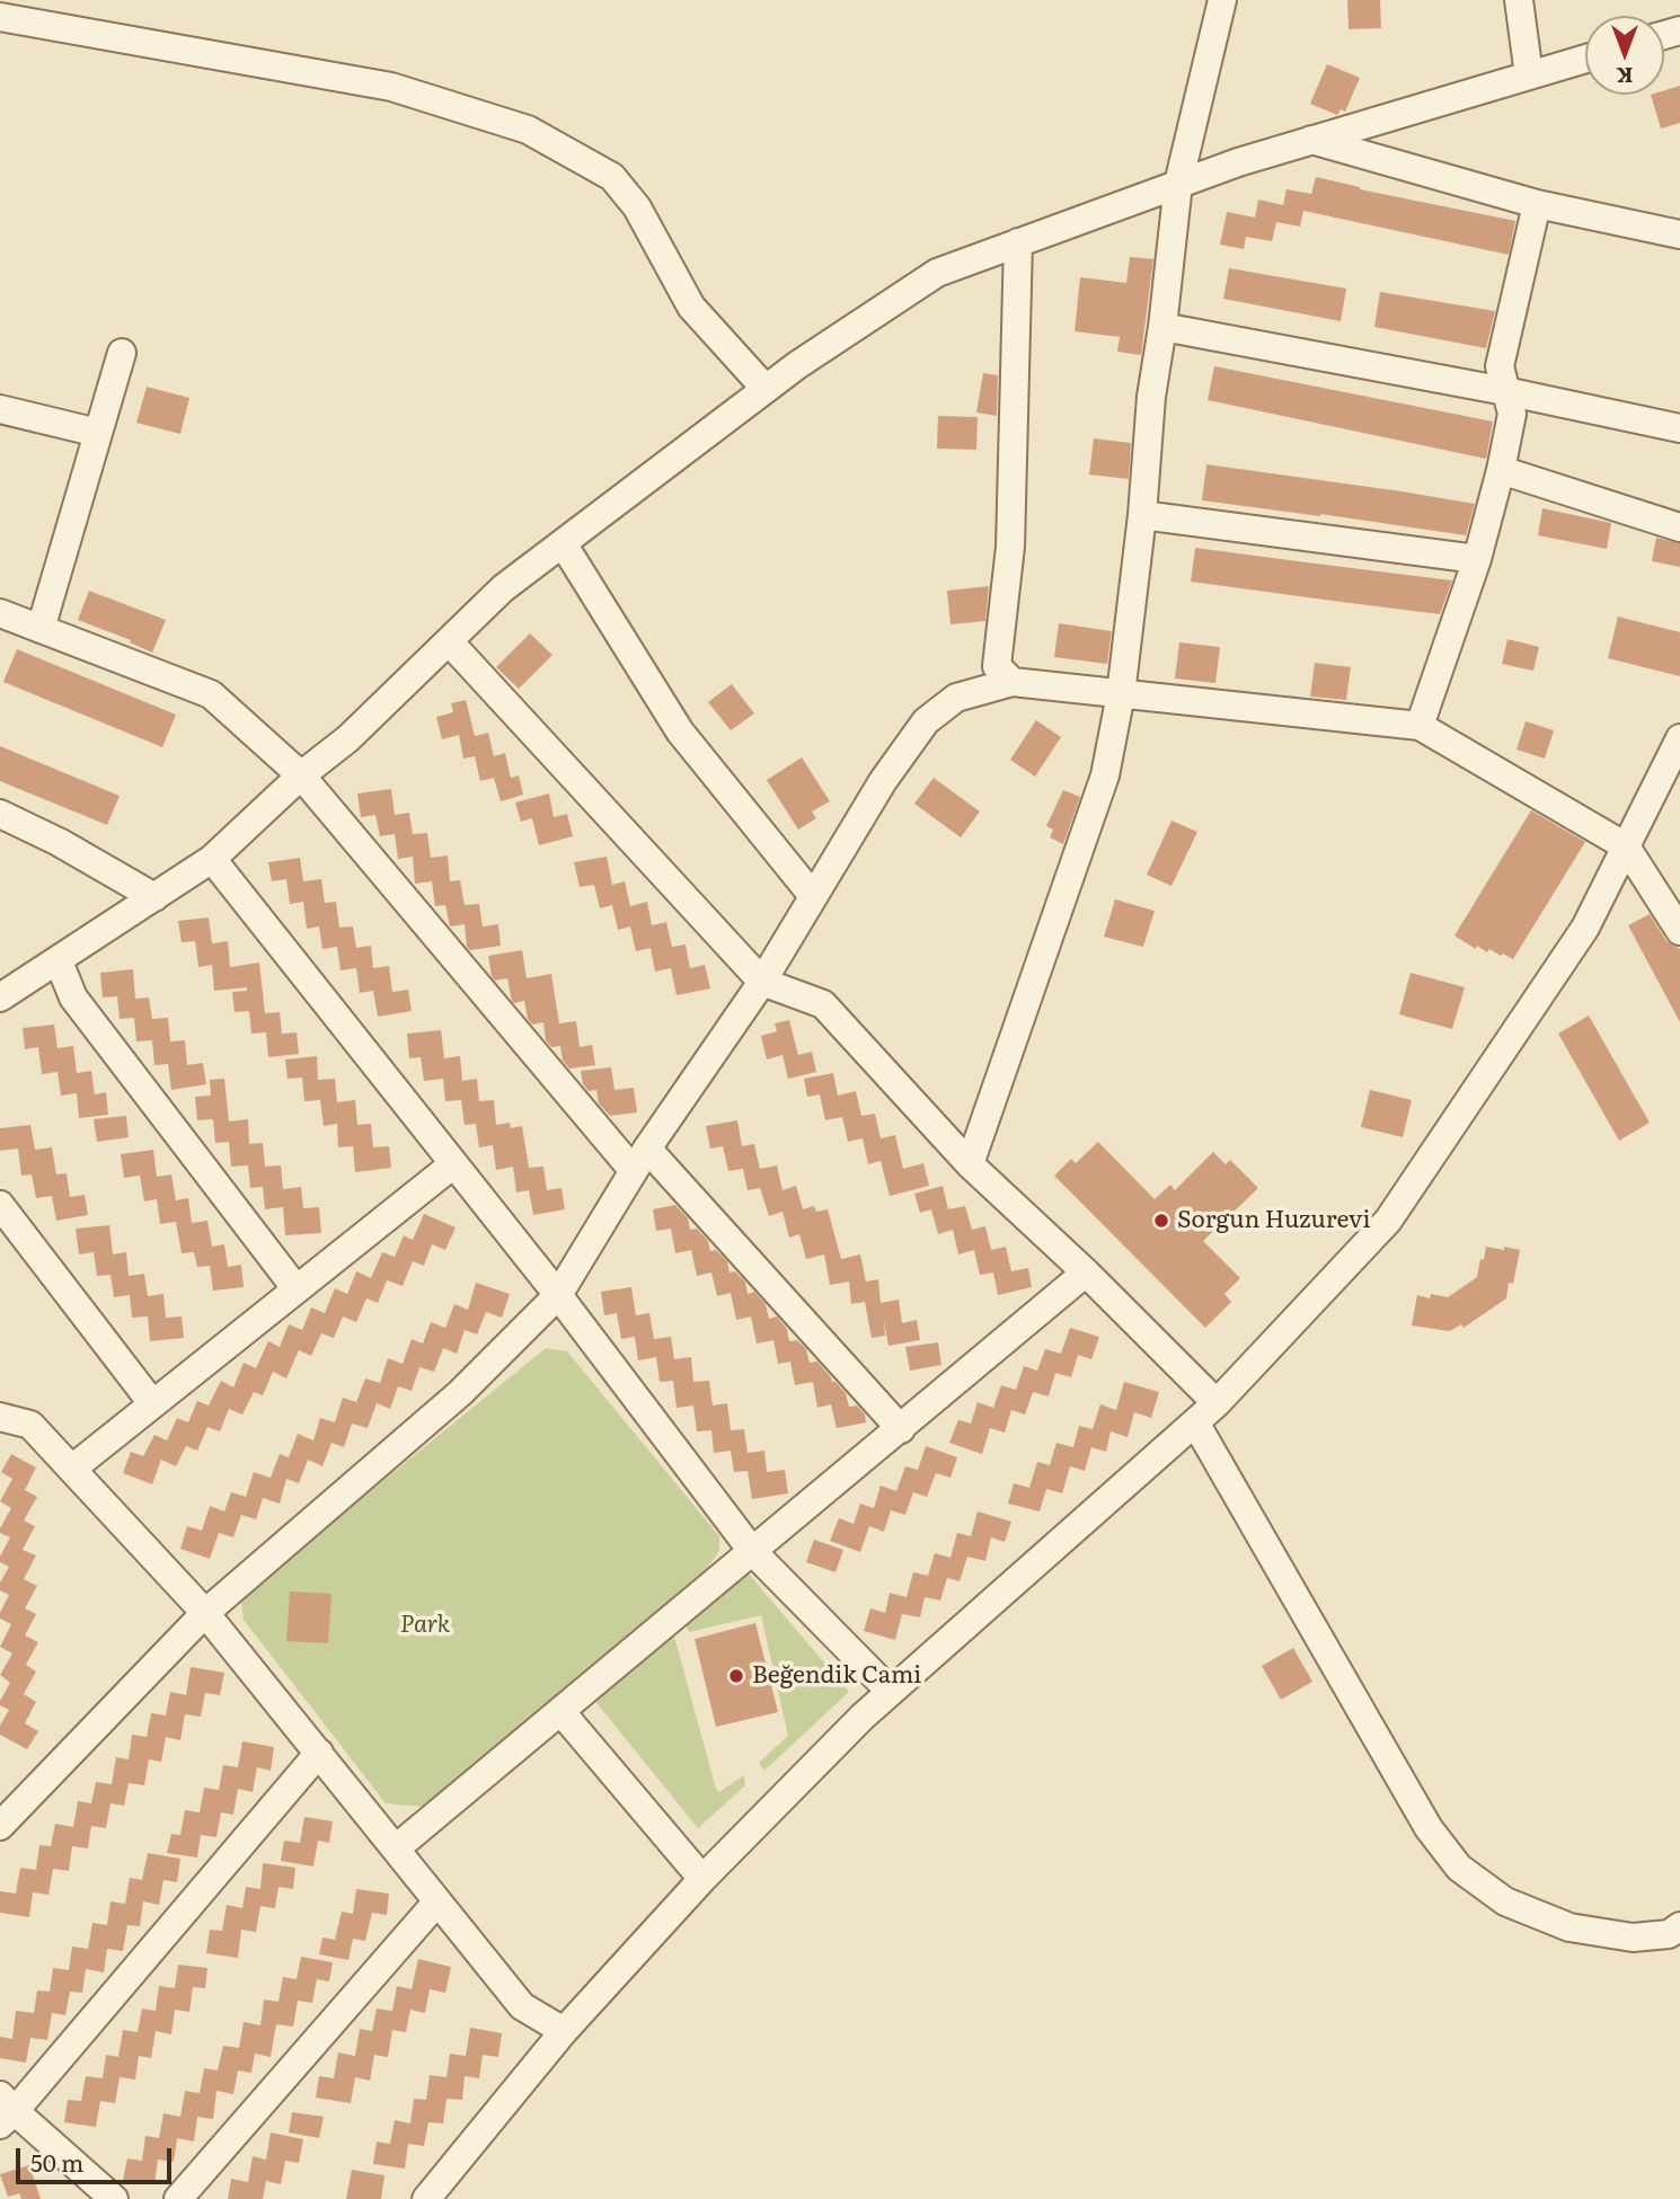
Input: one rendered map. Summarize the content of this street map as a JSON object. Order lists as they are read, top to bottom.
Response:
{
  "parks": ["Park"],
  "places": ["Sorgun Huzurevi", "Beğendik Cami"],
  "scale_bar": "50 m",
  "north": "bottom"
}
